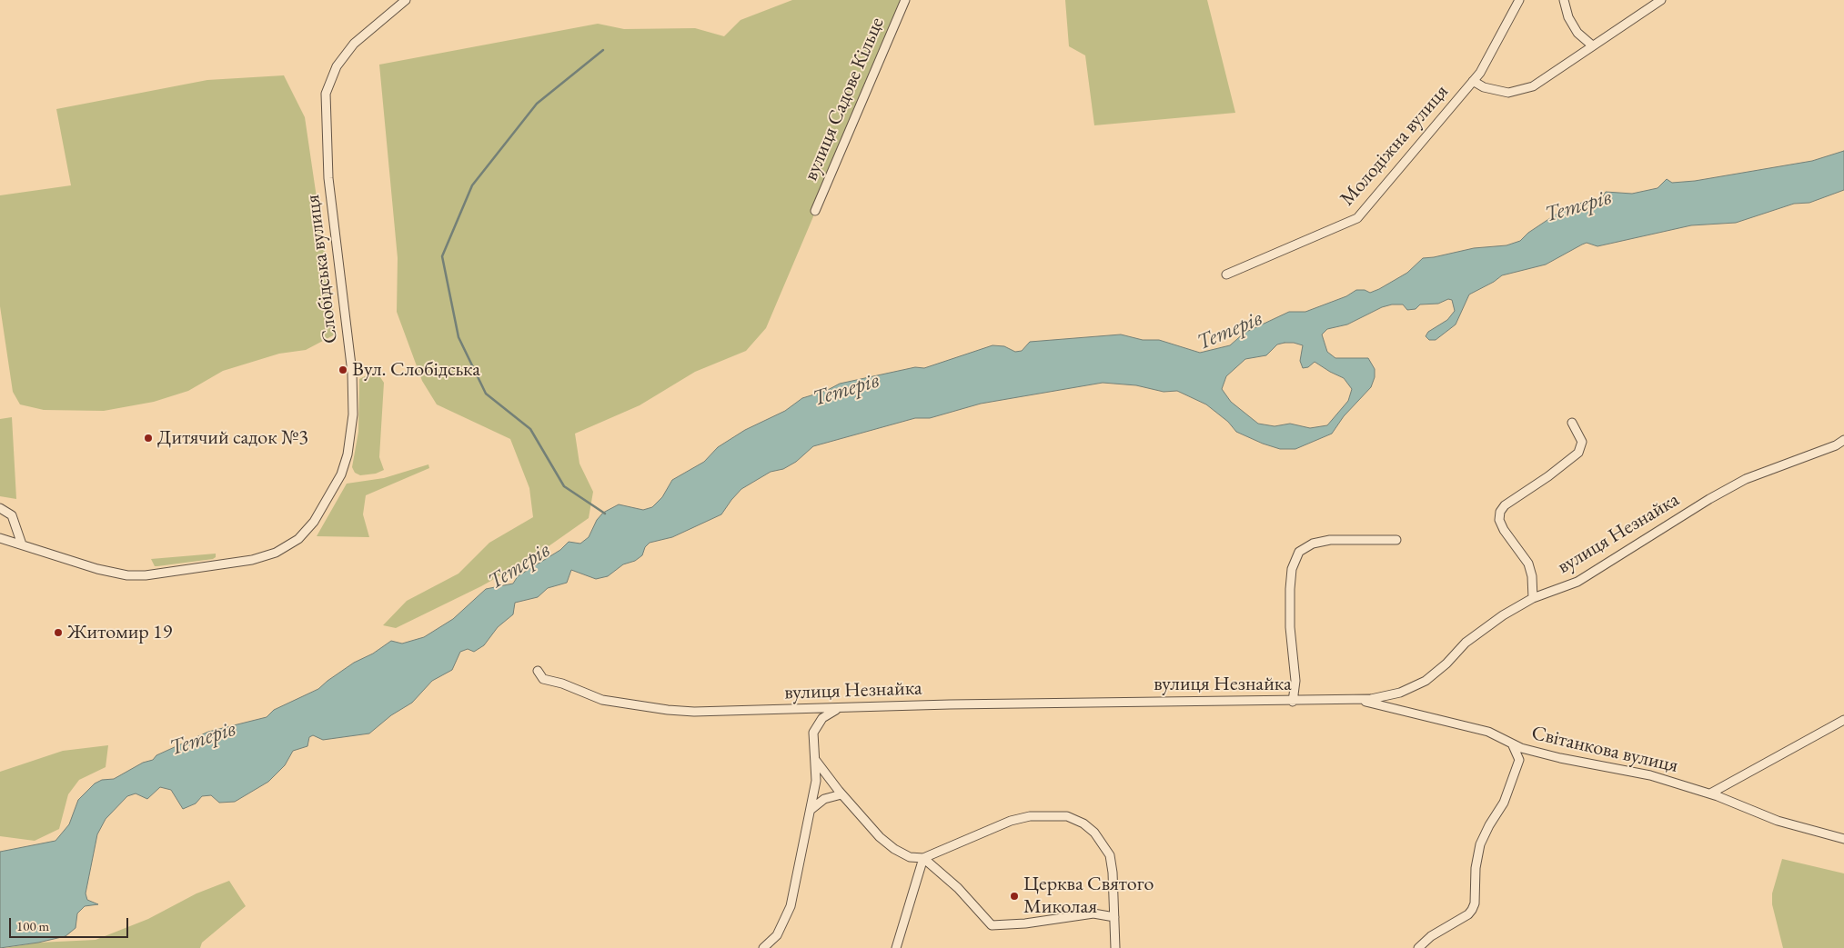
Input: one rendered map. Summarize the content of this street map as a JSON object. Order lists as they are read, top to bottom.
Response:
{
  "streets": {
    "street": [
      "вулиця Садове Кільце",
      "Молодіжна вулиця",
      "Слобідська вулиця",
      "вулиця Незнайка",
      "Світанкова вулиця"
    ]
  },
  "crossings": [
    ["вулиця Незнайка", "Світанкова вулиця"]
  ],
  "water": ["Тетерів"],
  "places": [
    "Вул. Слобідська",
    "Дитячий садок №3",
    "Житомир 19",
    "Церква Святого Миколая"
  ],
  "scale_bar": "100 m"
}
